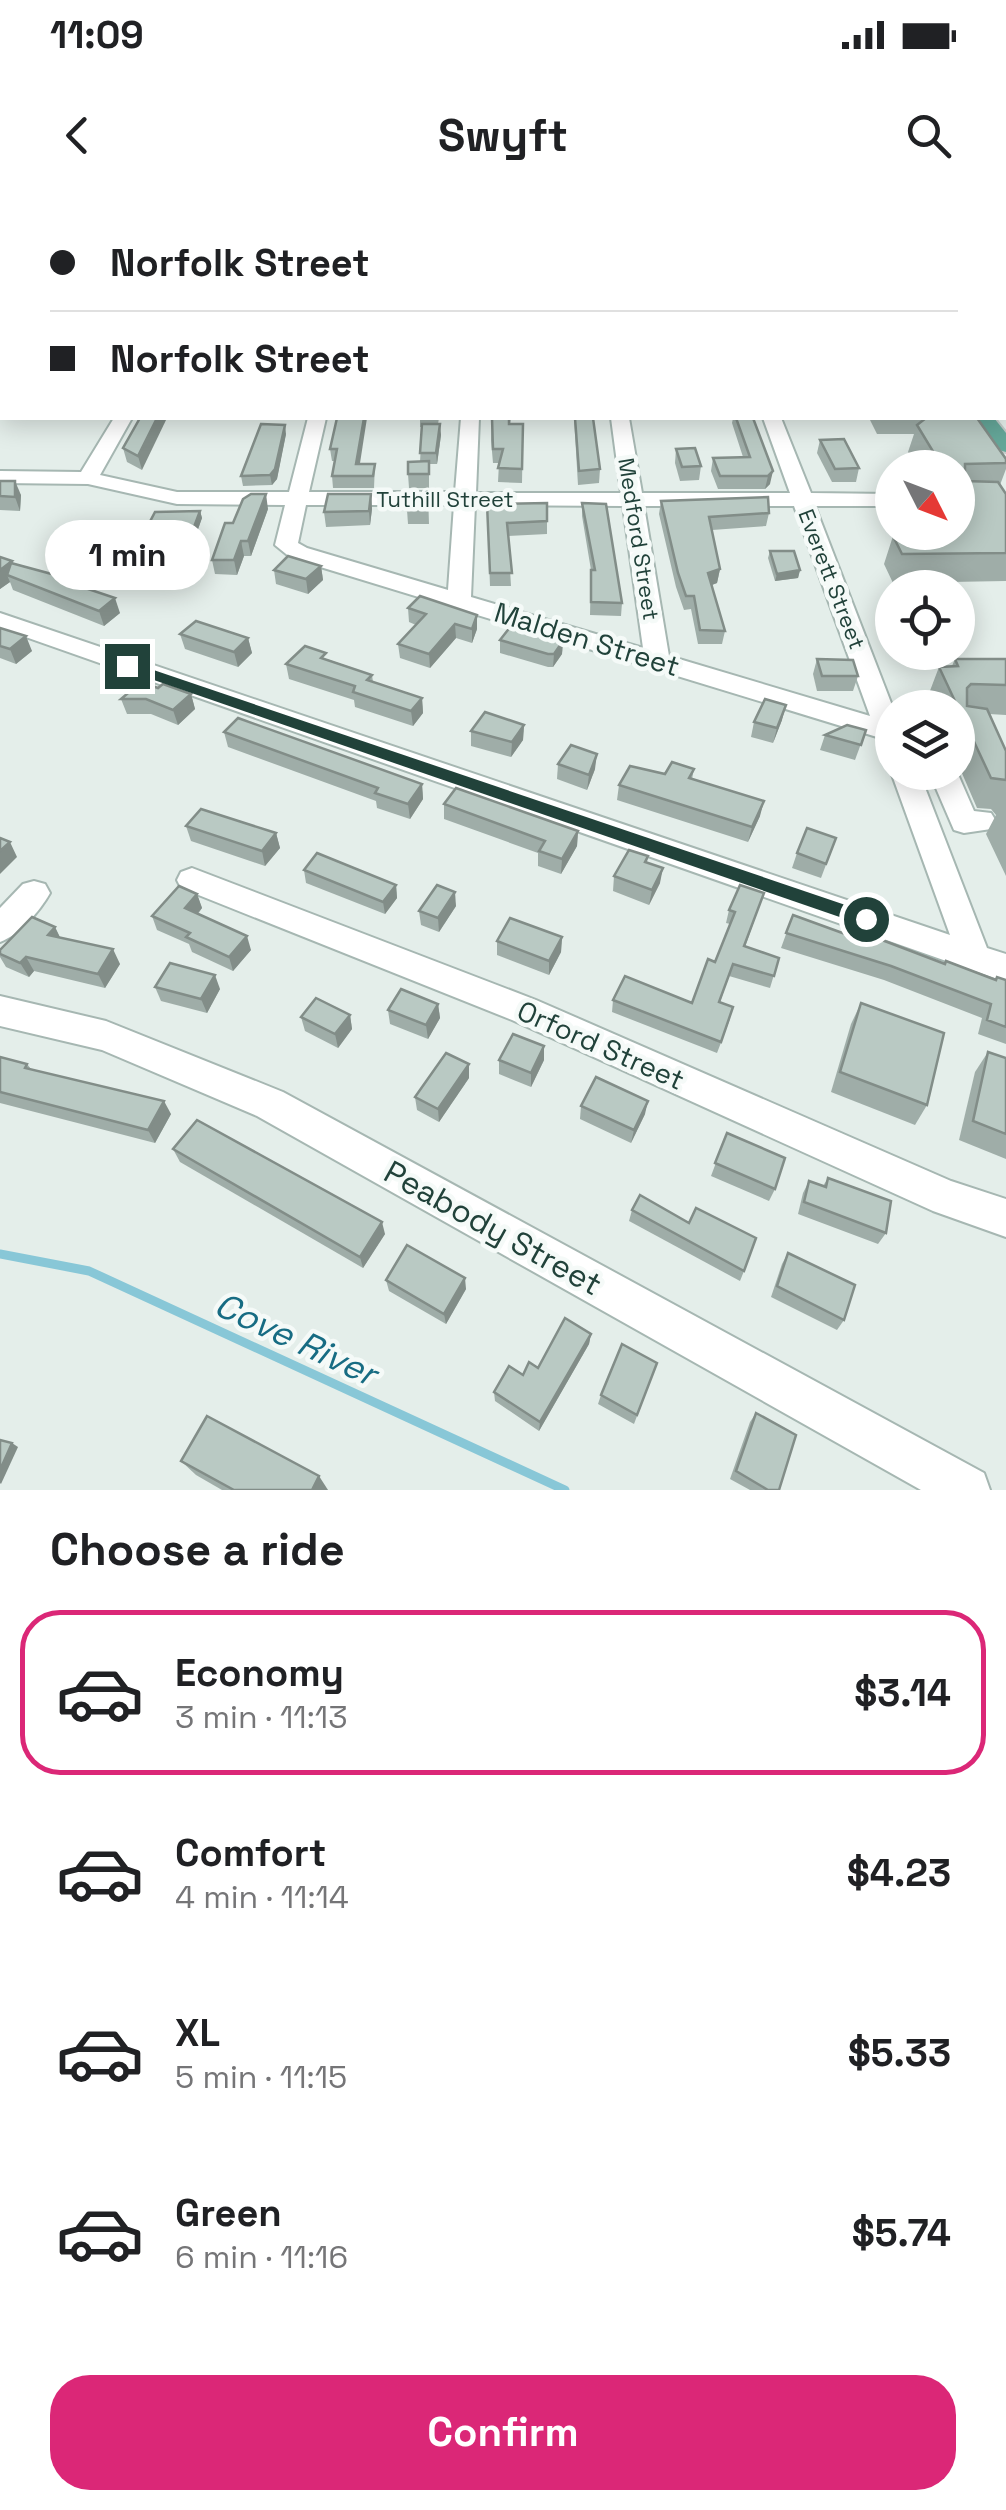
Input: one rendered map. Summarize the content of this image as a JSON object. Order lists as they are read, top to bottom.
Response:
{
  "streets": {
    "street": [
      "Tuthill Street",
      "Medford Street",
      "Everett Street",
      "Malden Street",
      "Orford Street",
      "Peabody Street"
    ]
  },
  "crossings": [
    ["Tuthill Street", "Medford Street"],
    ["Tuthill Street", "Everett Street"],
    ["Tuthill Street", "Malden Street"],
    ["Medford Street", "Malden Street"]
  ],
  "water": ["Cove River"],
  "north": "bottom right",
  "page": {
    "status": "11:09",
    "header": "Swyft",
    "banner": ["Norfolk Street", "Norfolk Street"],
    "bubble": "1 min",
    "heading": "Choose a ride",
    "list": [
      {
        "name": "Economy",
        "note": "3 min · 11:13",
        "value": "$3.14"
      },
      {
        "name": "Comfort",
        "note": "4 min · 11:14",
        "value": "$4.23"
      },
      {
        "name": "XL",
        "note": "5 min · 11:15",
        "value": "$5.33"
      },
      {
        "name": "Green",
        "note": "6 min · 11:16",
        "value": "$5.74"
      }
    ],
    "buttons": "Confirm"
  }
}
